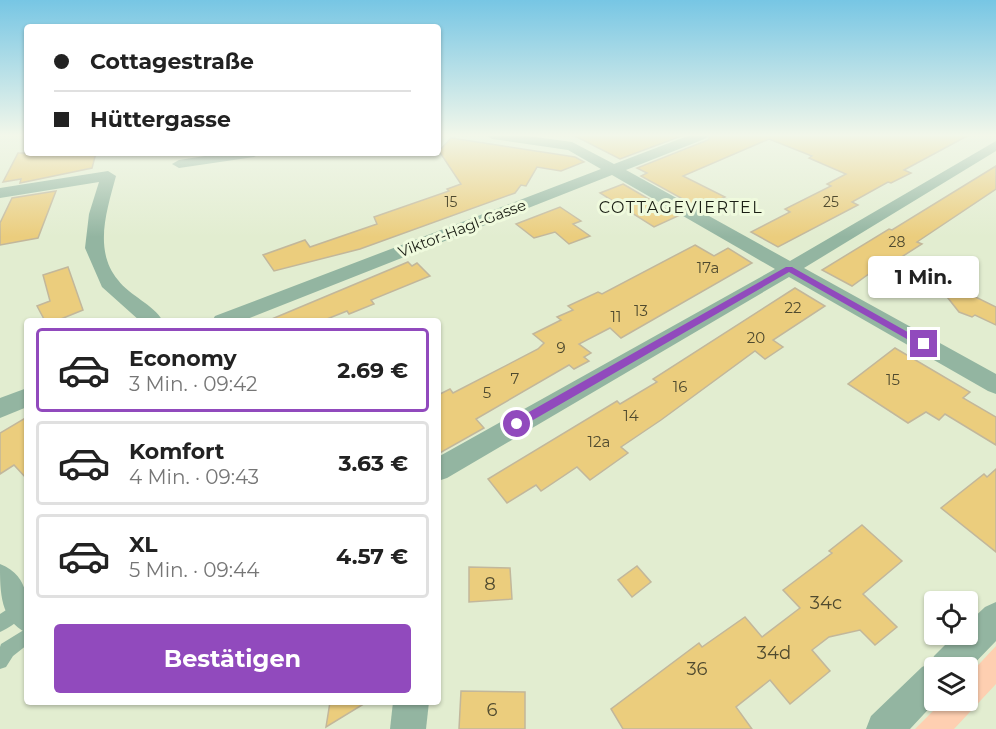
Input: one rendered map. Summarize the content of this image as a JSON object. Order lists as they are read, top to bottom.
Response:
{
  "streets": {
    "street": ["Viktor-Hagl-Gasse"]
  },
  "districts": ["COTTAGEVIERTEL"],
  "house_numbers": [
    "15",
    "25",
    "28",
    "17a",
    "22",
    "13",
    "11",
    "20",
    "9",
    "7",
    "15",
    "16",
    "5",
    "14",
    "12a",
    "8",
    "34c",
    "34d",
    "36",
    "6"
  ],
  "page": {
    "banner": ["Cottagestraße", "Hüttergasse"],
    "bubble": "1 Min.",
    "list": [
      {
        "name": "Economy",
        "note": "3 Min. · 09:42",
        "value": "2.69 €"
      },
      {
        "name": "Komfort",
        "note": "4 Min. · 09:43",
        "value": "3.63 €"
      },
      {
        "name": "XL",
        "note": "5 Min. · 09:44",
        "value": "4.57 €"
      }
    ],
    "buttons": "Bestätigen"
  }
}
